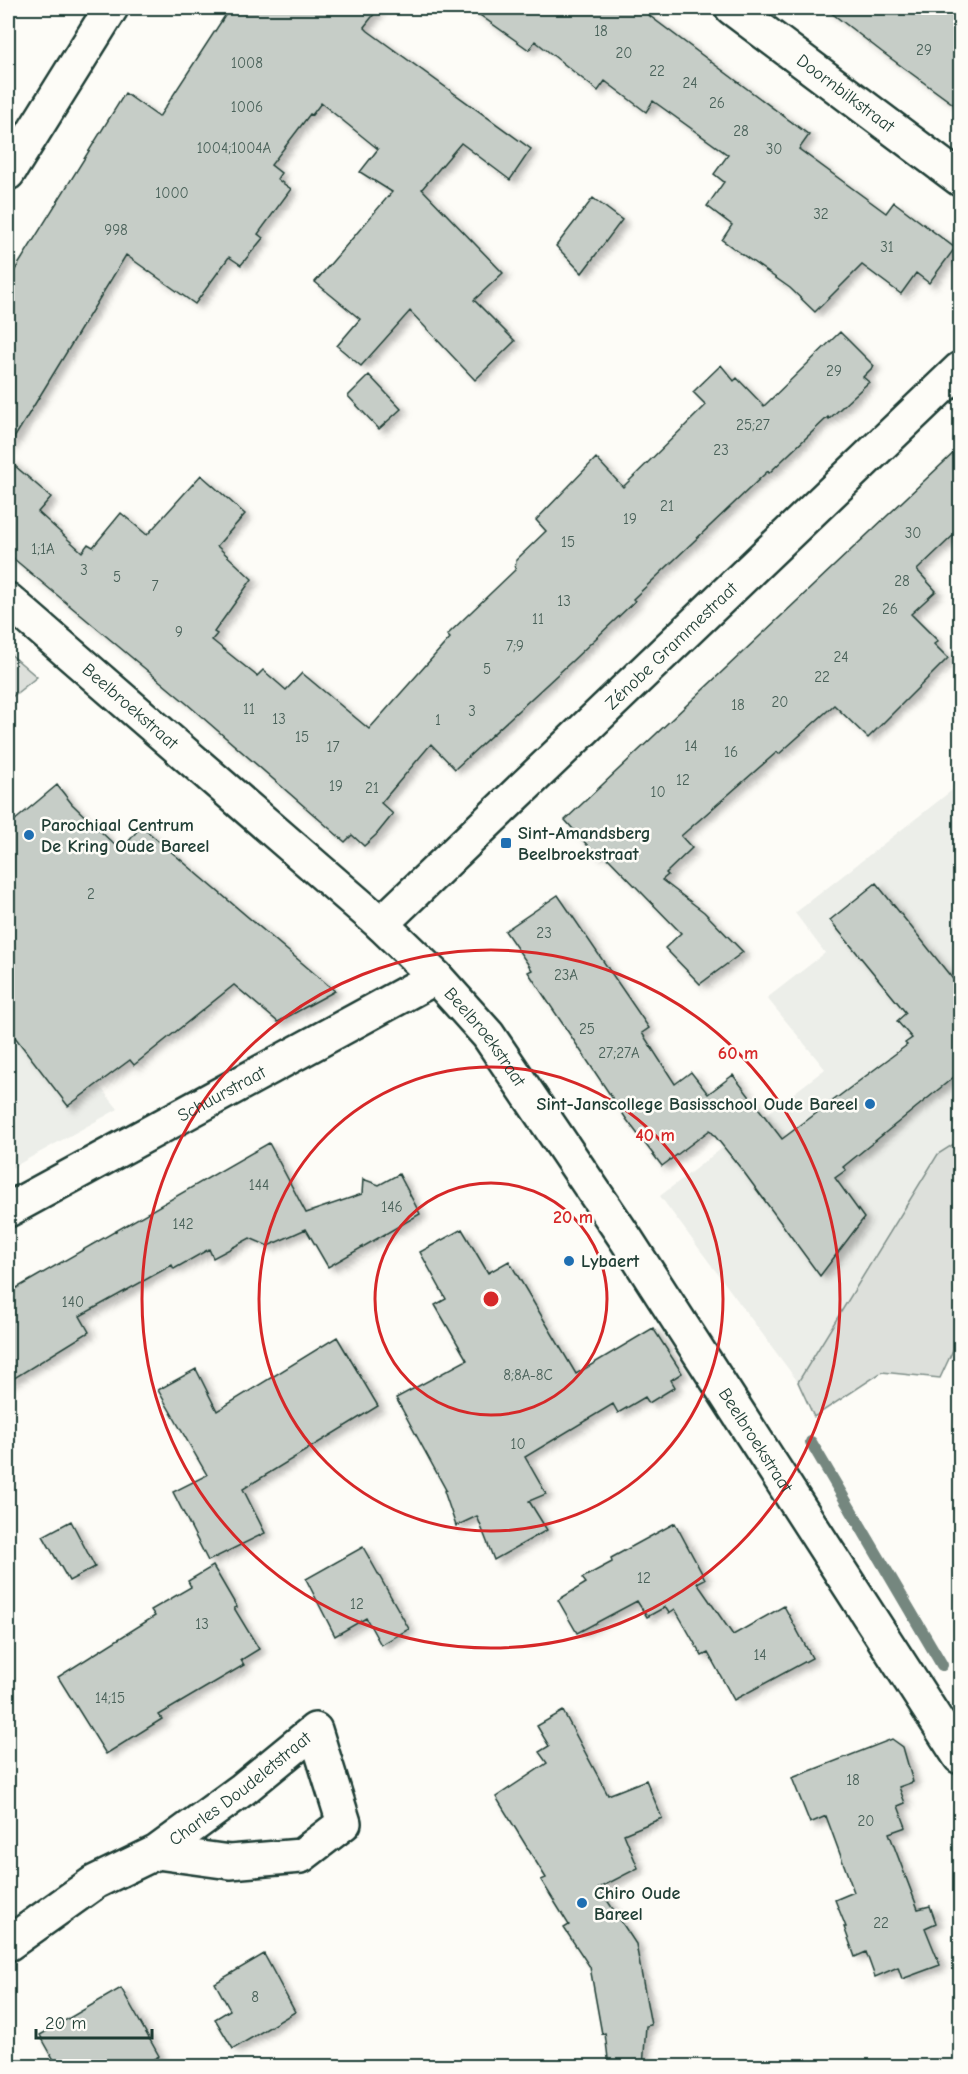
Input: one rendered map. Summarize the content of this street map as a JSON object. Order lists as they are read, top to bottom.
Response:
{
  "streets": {
    "street": [
      "Doornbilkstraat",
      "Zénobe Grammestraat",
      "Beelbroekstraat",
      "Schuurstraat",
      "Charles Doudeletstraat"
    ]
  },
  "crossings": [
    ["Zénobe Grammestraat", "Beelbroekstraat"],
    ["Beelbroekstraat", "Schuurstraat"]
  ],
  "places": {
    "other": [
      "Parochiaal Centrum De Kring Oude Bareel",
      "Sint-Janscollege Basisschool Oude Bareel",
      "Lybaert",
      "Chiro Oude Bareel"
    ],
    "transit": ["Sint-Amandsberg Beelbroekstraat"]
  },
  "house_numbers": [
    "18",
    "29",
    "20",
    "1008",
    "22",
    "24",
    "26",
    "1006",
    "28",
    "1004;1004A",
    "30",
    "1000",
    "32",
    "998",
    "31",
    "29",
    "25;27",
    "23",
    "21",
    "19",
    "30",
    "15",
    "1;1A",
    "3",
    "5",
    "28",
    "7",
    "13",
    "26",
    "11",
    "9",
    "7;9",
    "24",
    "5",
    "22",
    "20",
    "18",
    "11",
    "3",
    "13",
    "1",
    "15",
    "14",
    "17",
    "16",
    "12",
    "19",
    "21",
    "10",
    "2",
    "23",
    "23A",
    "25",
    "27;27A",
    "144",
    "146",
    "142",
    "140",
    "8;8A-8C",
    "10",
    "12",
    "12",
    "13",
    "14",
    "14;15",
    "18",
    "20",
    "22",
    "8"
  ],
  "scale_bar": "20 m",
  "rings": ["60 m", "40 m", "20 m"]
}
